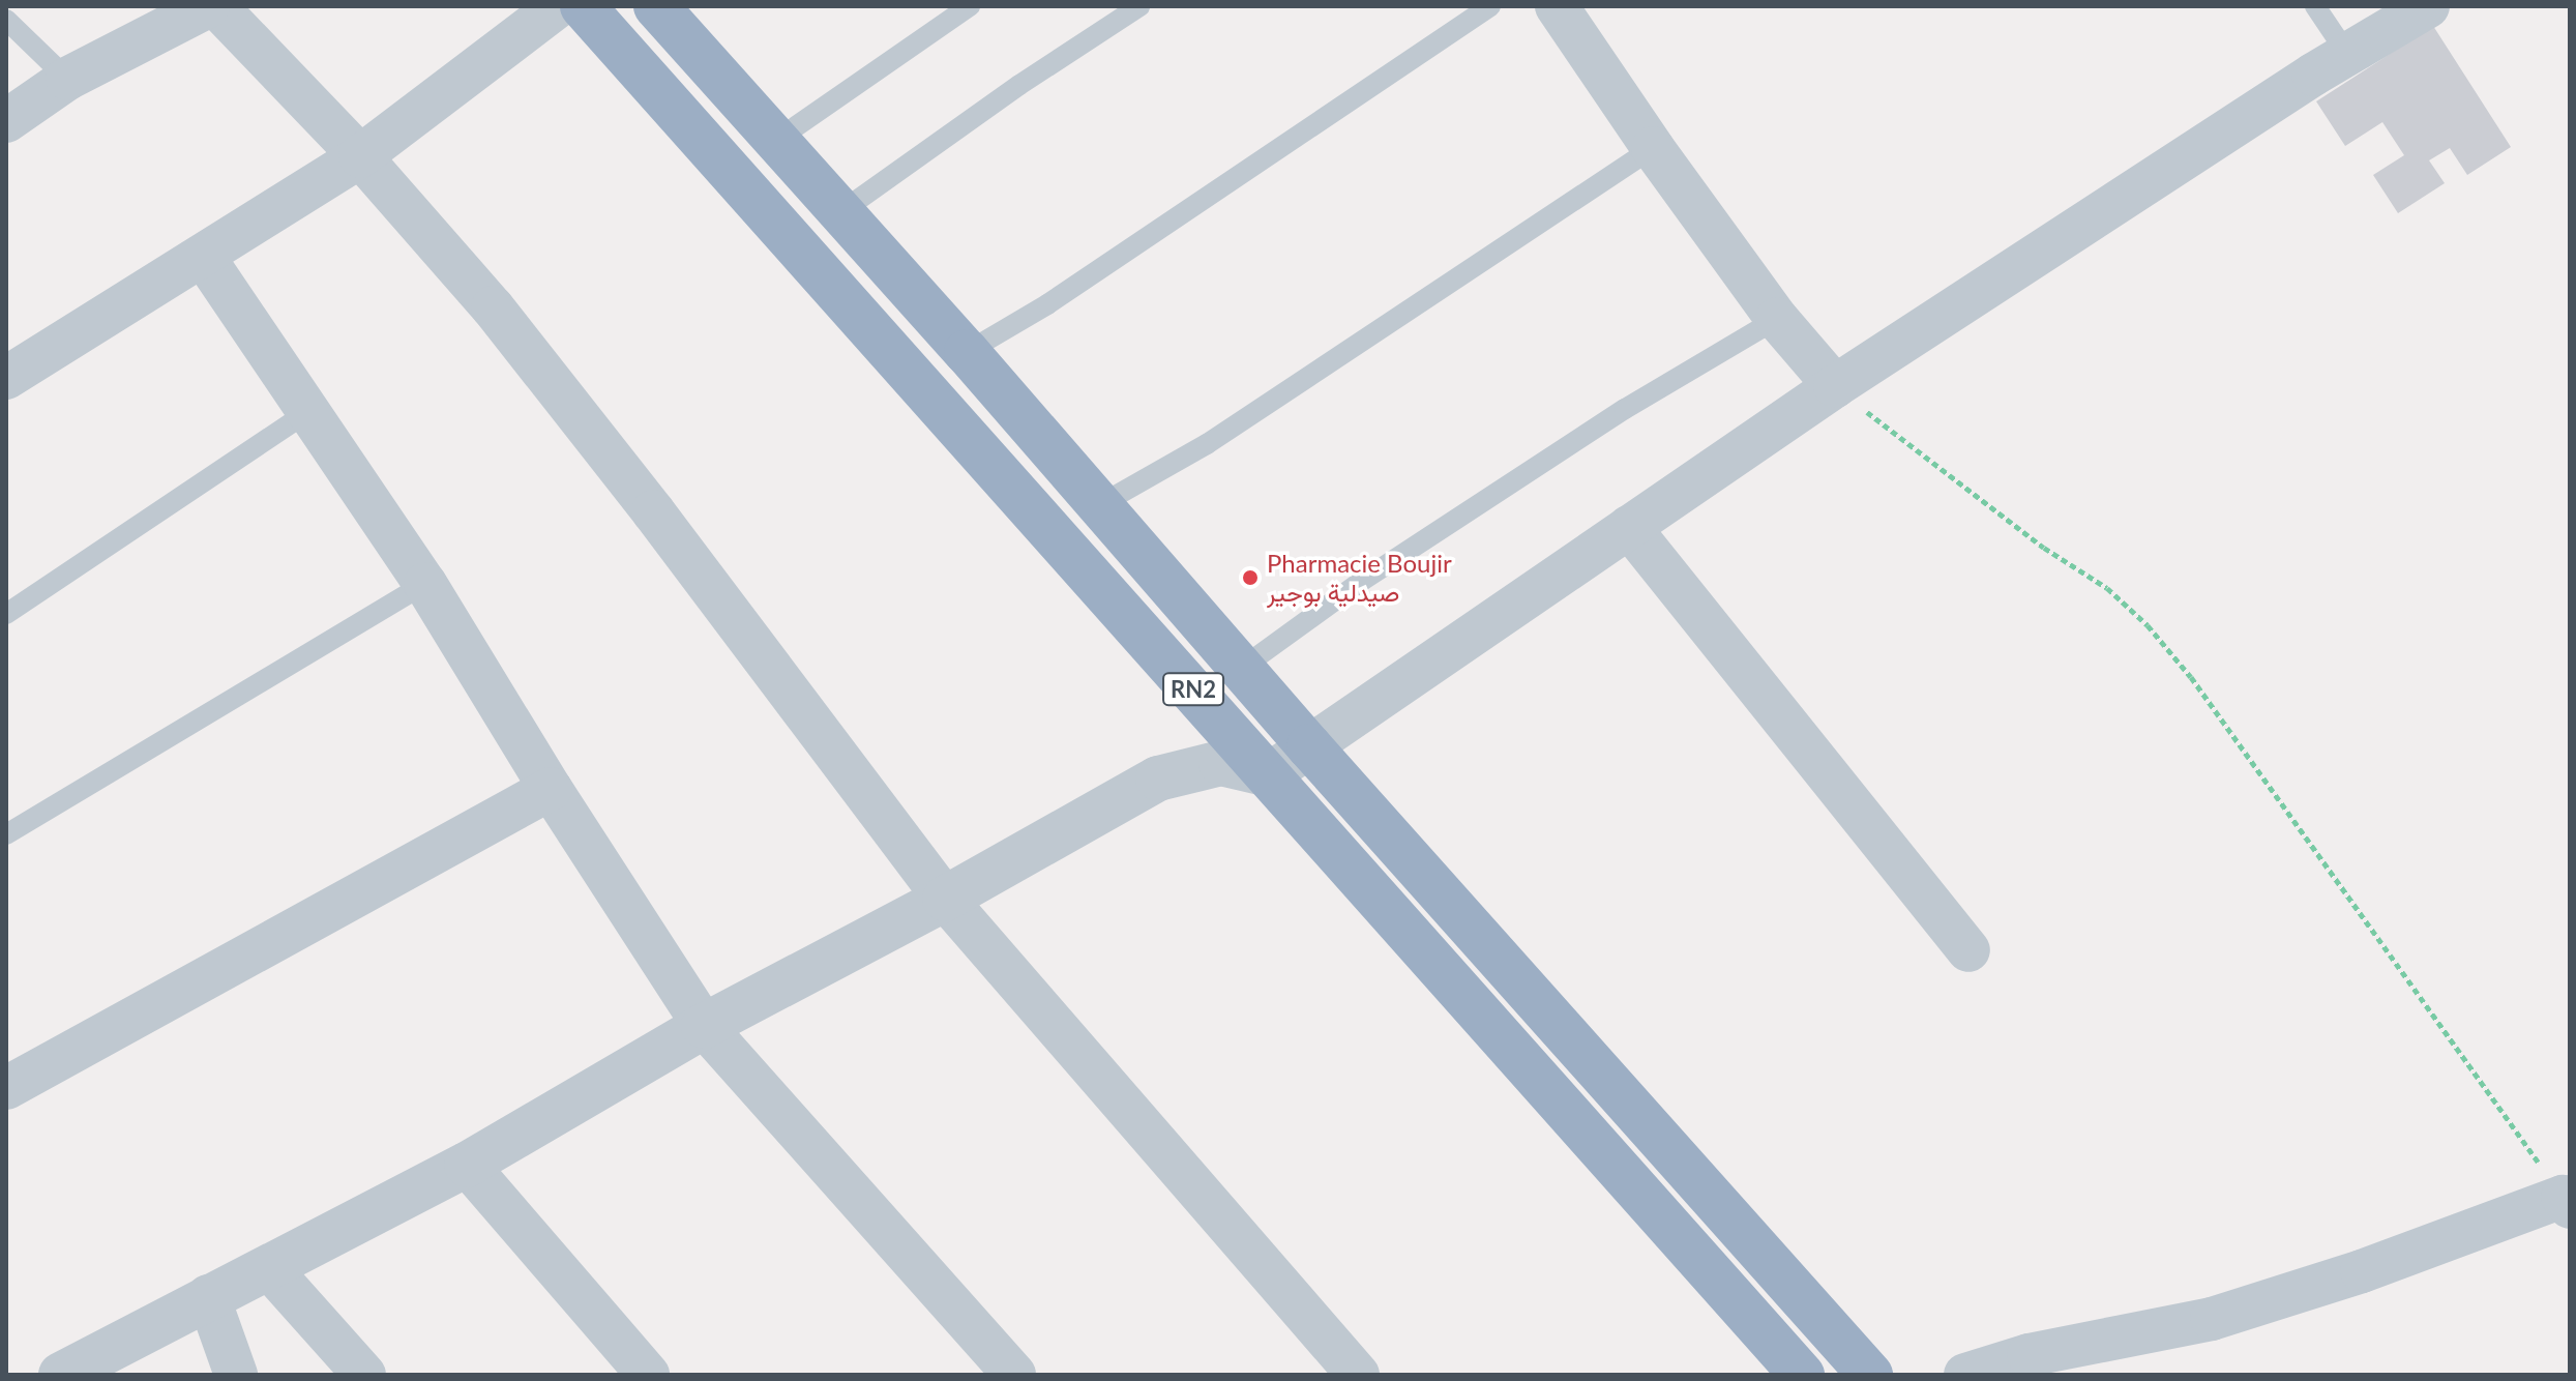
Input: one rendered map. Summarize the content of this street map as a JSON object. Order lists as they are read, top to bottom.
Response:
{
  "streets": {
    "highway": ["RN2"]
  },
  "places": ["Pharmacie Boujir صيدلية بوجير"]
}
